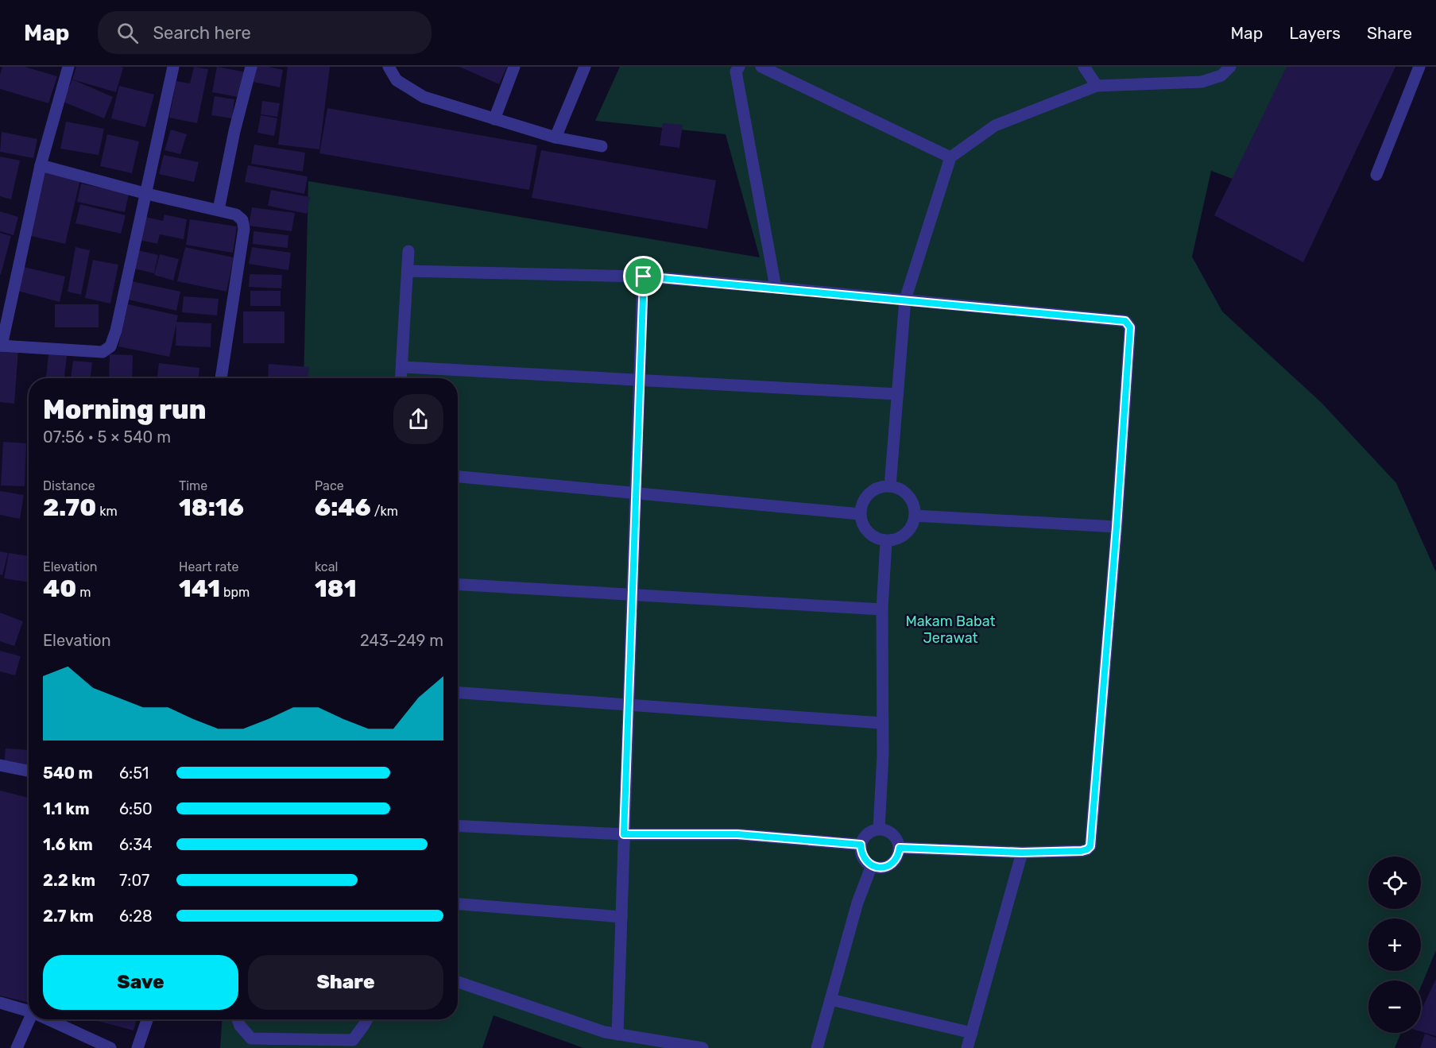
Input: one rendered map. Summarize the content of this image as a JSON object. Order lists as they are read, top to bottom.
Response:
{
  "parks": ["Makam Babat Jerawat"],
  "page": {
    "header": "Map",
    "search": "Search here",
    "nav": ["Map", "Layers", "Share"],
    "heading": ["Morning run", "07:56 · 5 × 540 m"],
    "stats": [
      ["Distance", "2.70 km"],
      ["Time", "18:16"],
      ["Pace", "6:46 /km"],
      ["Elevation", "40 m"],
      ["Heart rate", "141 bpm"],
      ["kcal", "181"]
    ],
    "chart": ["Elevation", "243–249 m"],
    "list": [
      {
        "name": "540 m",
        "note": "6:51"
      },
      {
        "name": "1.1 km",
        "note": "6:50"
      },
      {
        "name": "1.6 km",
        "note": "6:34"
      },
      {
        "name": "2.2 km",
        "note": "7:07"
      },
      {
        "name": "2.7 km",
        "note": "6:28"
      }
    ],
    "map_buttons": ["+", "−"],
    "buttons": ["Save", "Share"]
  }
}
